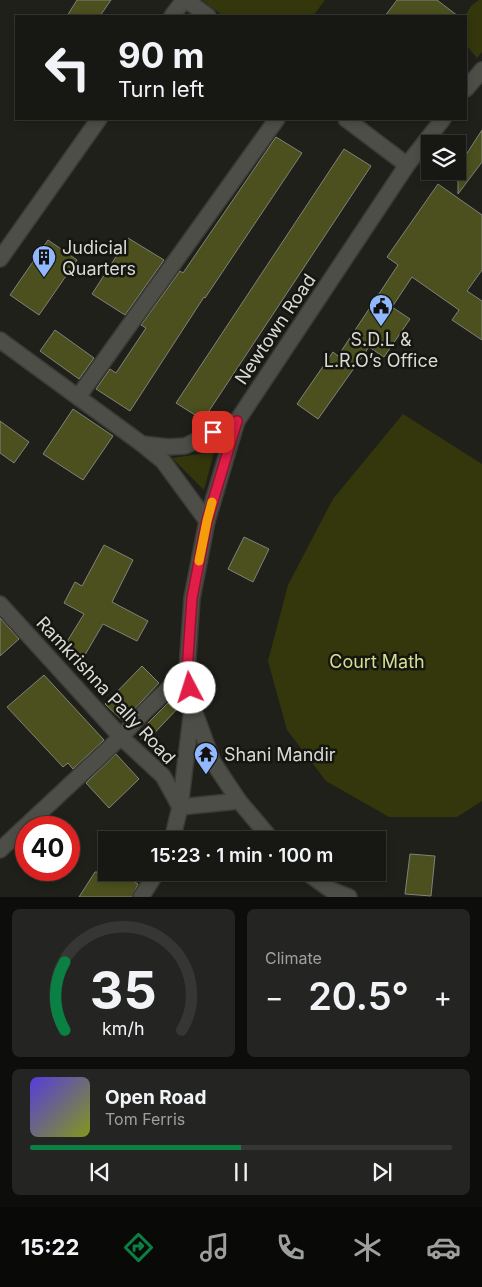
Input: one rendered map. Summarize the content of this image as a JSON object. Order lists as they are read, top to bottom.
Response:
{
  "streets": {
    "street": ["Newtown Road", "Ramkrishna Pally Road"]
  },
  "parks": ["Court Math"],
  "places": {
    "building": ["Judicial Quarters"],
    "public building": ["S.D.L & L.R.O’s Office"],
    "temple": ["Shani Mandir"]
  },
  "page": {
    "turn": ["90 m", "Turn left"],
    "limit": "40",
    "trip": "15:23 · 1 min · 100 m",
    "tile": "Climate",
    "heat": ["−", "20.5°", "+"],
    "song": ["Open Road", "Tom Ferris"],
    "tabs": "15:22",
    "gauge": ["35", "km/h"]
  }
}
